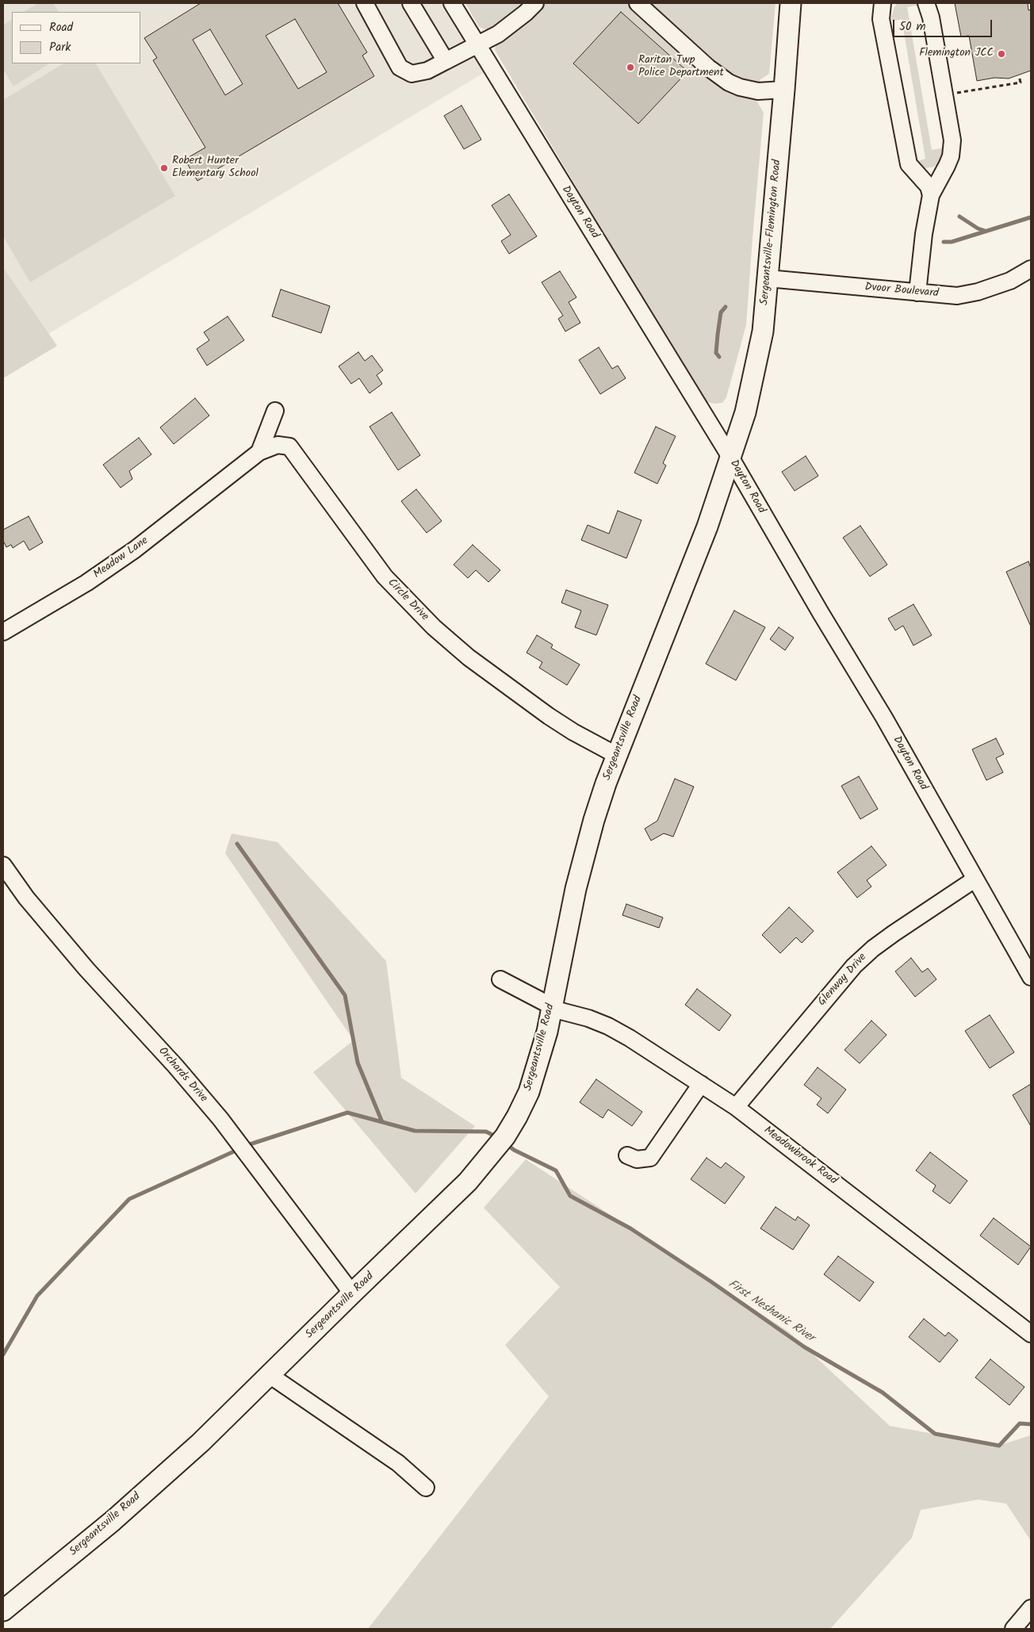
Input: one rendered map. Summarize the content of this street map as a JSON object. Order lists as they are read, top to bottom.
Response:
{
  "streets": {
    "main road": ["Sergeantsville-Flemington Road", "Sergeantsville Road"],
    "street": [
      "Dayton Road",
      "Dvoor Boulevard",
      "Meadow Lane",
      "Circle Drive",
      "Glenway Drive",
      "Orchards Drive",
      "Meadowbrook Road"
    ]
  },
  "crossings": [
    ["Dayton Road", "Sergeantsville-Flemington Road"],
    ["Dayton Road", "Sergeantsville Road"],
    ["Dayton Road", "Glenway Drive"],
    ["Sergeantsville-Flemington Road", "Dvoor Boulevard"],
    ["Sergeantsville-Flemington Road", "Sergeantsville Road"],
    ["Meadow Lane", "Circle Drive"],
    ["Circle Drive", "Sergeantsville Road"],
    ["Sergeantsville Road", "Orchards Drive"],
    ["Sergeantsville Road", "Meadowbrook Road"],
    ["Glenway Drive", "Meadowbrook Road"]
  ],
  "water": ["First Neshanic River"],
  "places": ["Flemington JCC", "Raritan Twp Police Department", "Robert Hunter Elementary School"],
  "legend": ["Road", "Park"],
  "scale_bar": "50 m"
}
